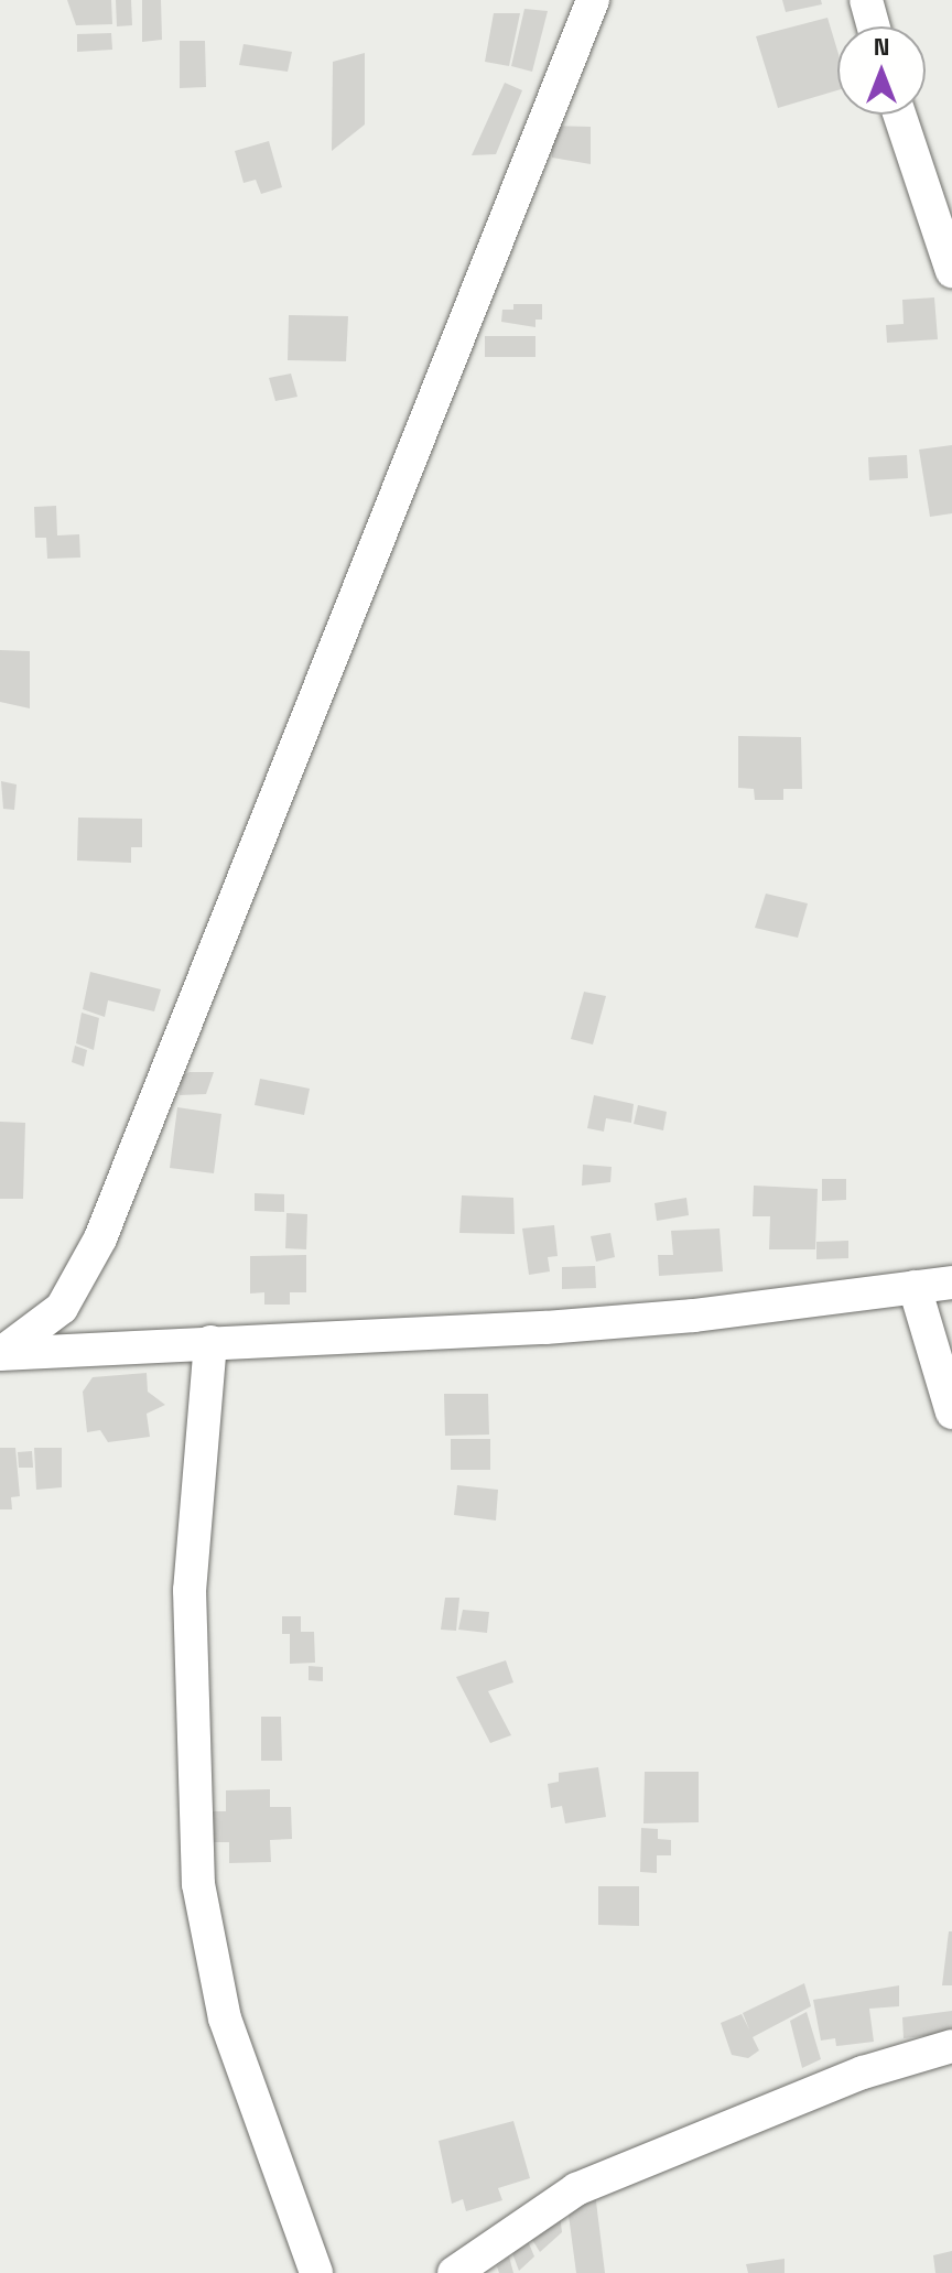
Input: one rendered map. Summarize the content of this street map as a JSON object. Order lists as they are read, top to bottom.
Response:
{
  "north": "top"
}
